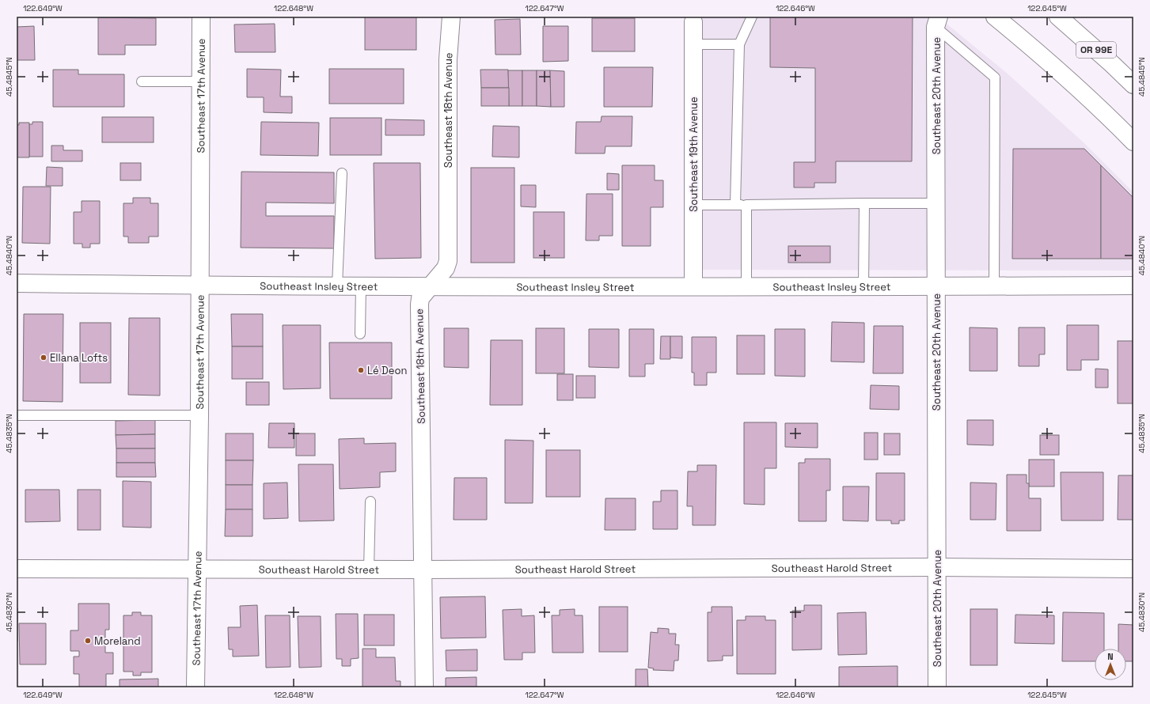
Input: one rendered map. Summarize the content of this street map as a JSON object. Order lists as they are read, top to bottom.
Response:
{
  "streets": {
    "main road": [
      "OR 99E",
      "Southeast 17th Avenue",
      "Southeast 20th Avenue",
      "Southeast 18th Avenue",
      "Southeast 19th Avenue",
      "Southeast Insley Street",
      "Southeast Harold Street"
    ]
  },
  "crossings": [
    ["Southeast 17th Avenue", "Southeast Insley Street"],
    ["Southeast 17th Avenue", "Southeast Harold Street"],
    ["Southeast 20th Avenue", "Southeast Insley Street"],
    ["Southeast 20th Avenue", "Southeast Harold Street"],
    ["Southeast 18th Avenue", "Southeast Insley Street"],
    ["Southeast 18th Avenue", "Southeast Harold Street"],
    ["Southeast 19th Avenue", "Southeast Insley Street"]
  ],
  "places": ["Ellana Lofts", "Lé Deon", "Moreland"],
  "north": "top",
  "coordinates": [
    "122.649°W",
    "122.648°W",
    "122.647°W",
    "122.646°W",
    "122.645°W",
    "45.4845°N",
    "45.4840°N",
    "45.4835°N",
    "45.4830°N"
  ]
}
